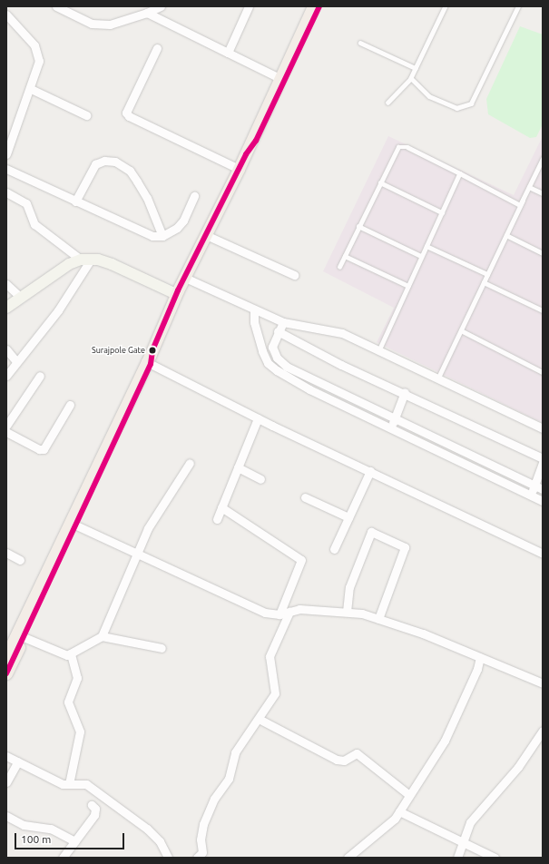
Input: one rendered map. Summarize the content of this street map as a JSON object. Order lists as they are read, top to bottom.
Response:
{
  "places": ["Surajpole Gate"],
  "scale_bar": "100 m"
}
